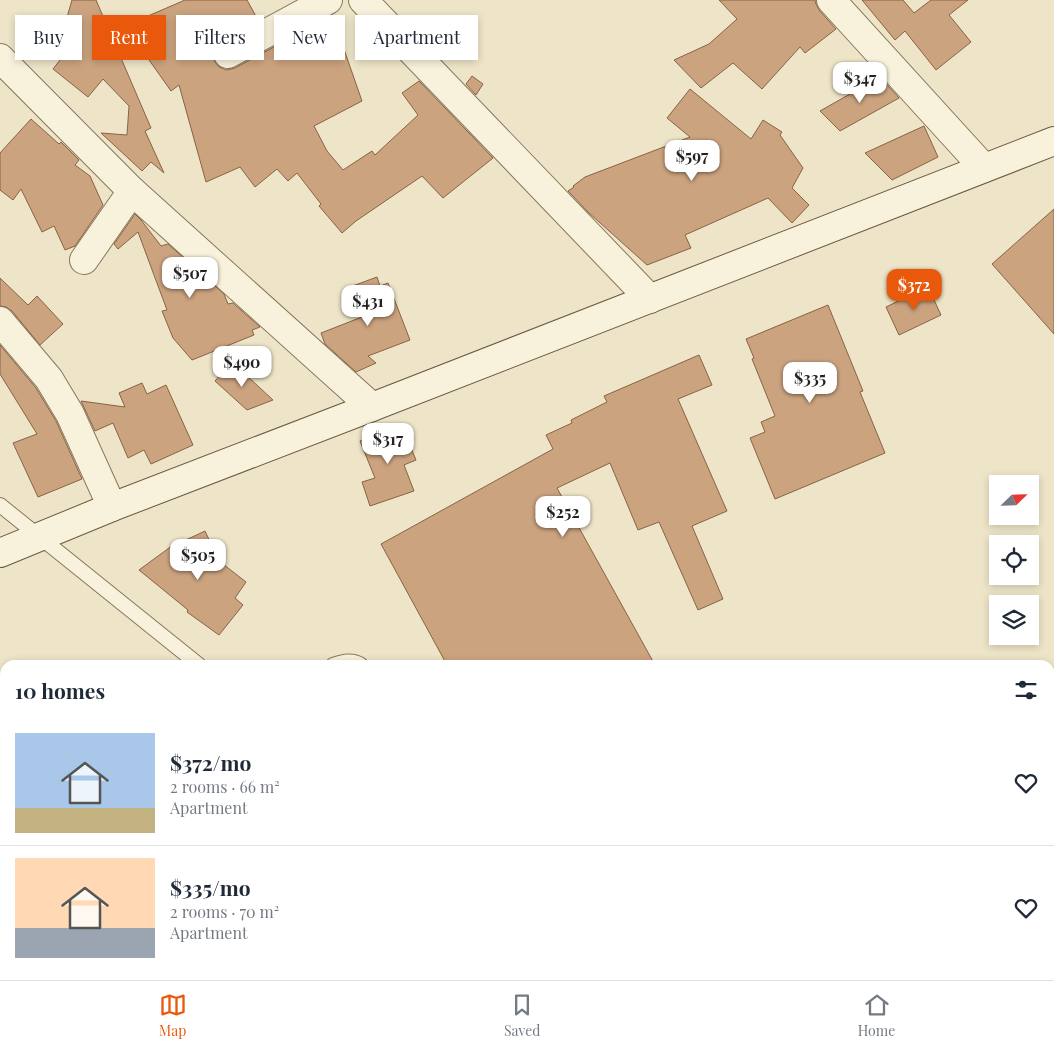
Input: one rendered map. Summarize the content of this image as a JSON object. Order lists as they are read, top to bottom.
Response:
{
  "north": "top right",
  "page": {
    "chip": [
      "Buy",
      "Rent",
      "Filters",
      "New",
      "Apartment"
    ],
    "price": [
      "$347",
      "$597",
      "$507",
      "$372",
      "$431",
      "$490",
      "$335",
      "$317",
      "$252",
      "$505"
    ],
    "heading": "10 homes",
    "list": [
      {
        "name": "$372/mo",
        "note": "2 rooms · 66 m² · Apartment"
      },
      {
        "name": "$335/mo",
        "note": "2 rooms · 70 m² · Apartment"
      }
    ],
    "tabs": ["Map", "Saved", "Home"]
  }
}
